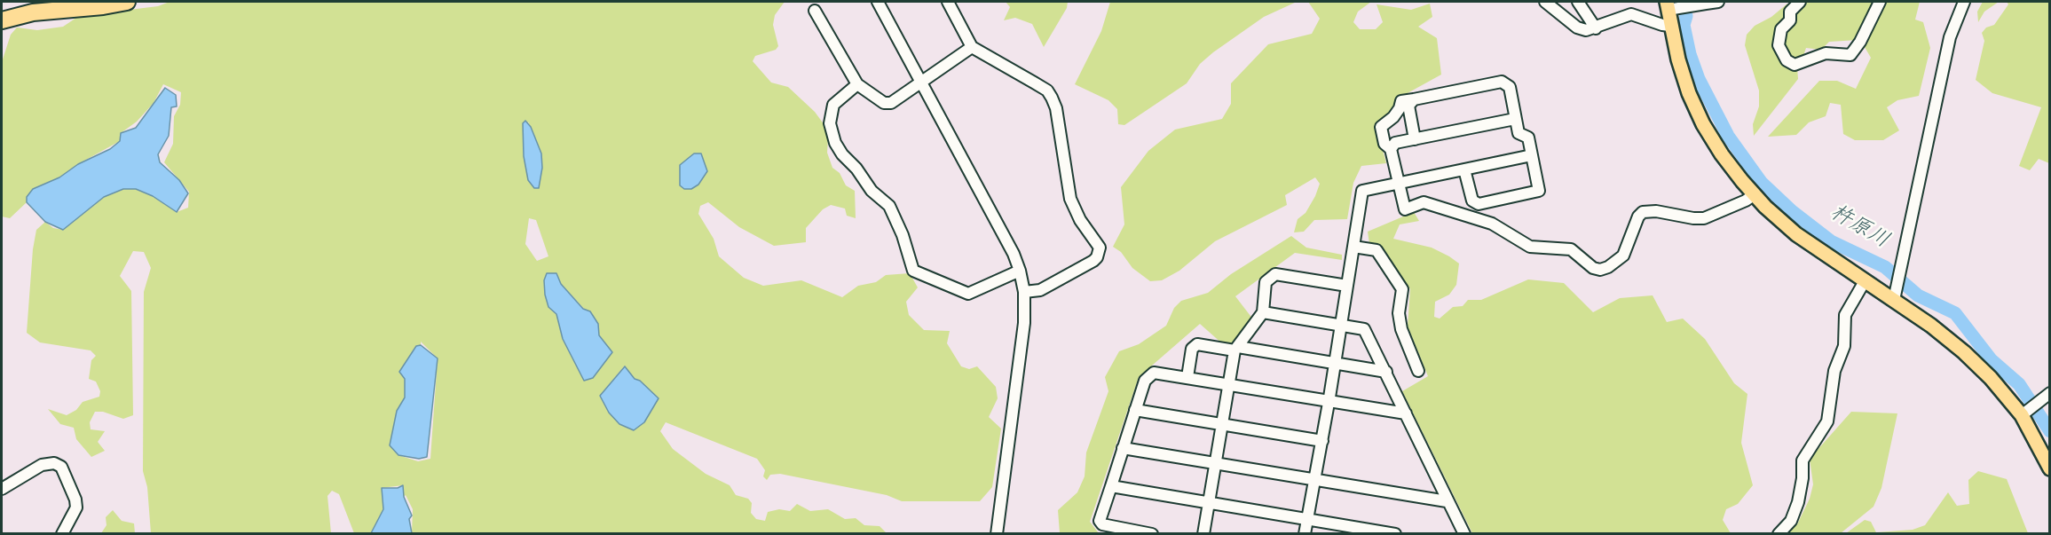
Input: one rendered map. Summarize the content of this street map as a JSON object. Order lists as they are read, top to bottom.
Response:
{
  "water": ["杵原川"]
}
